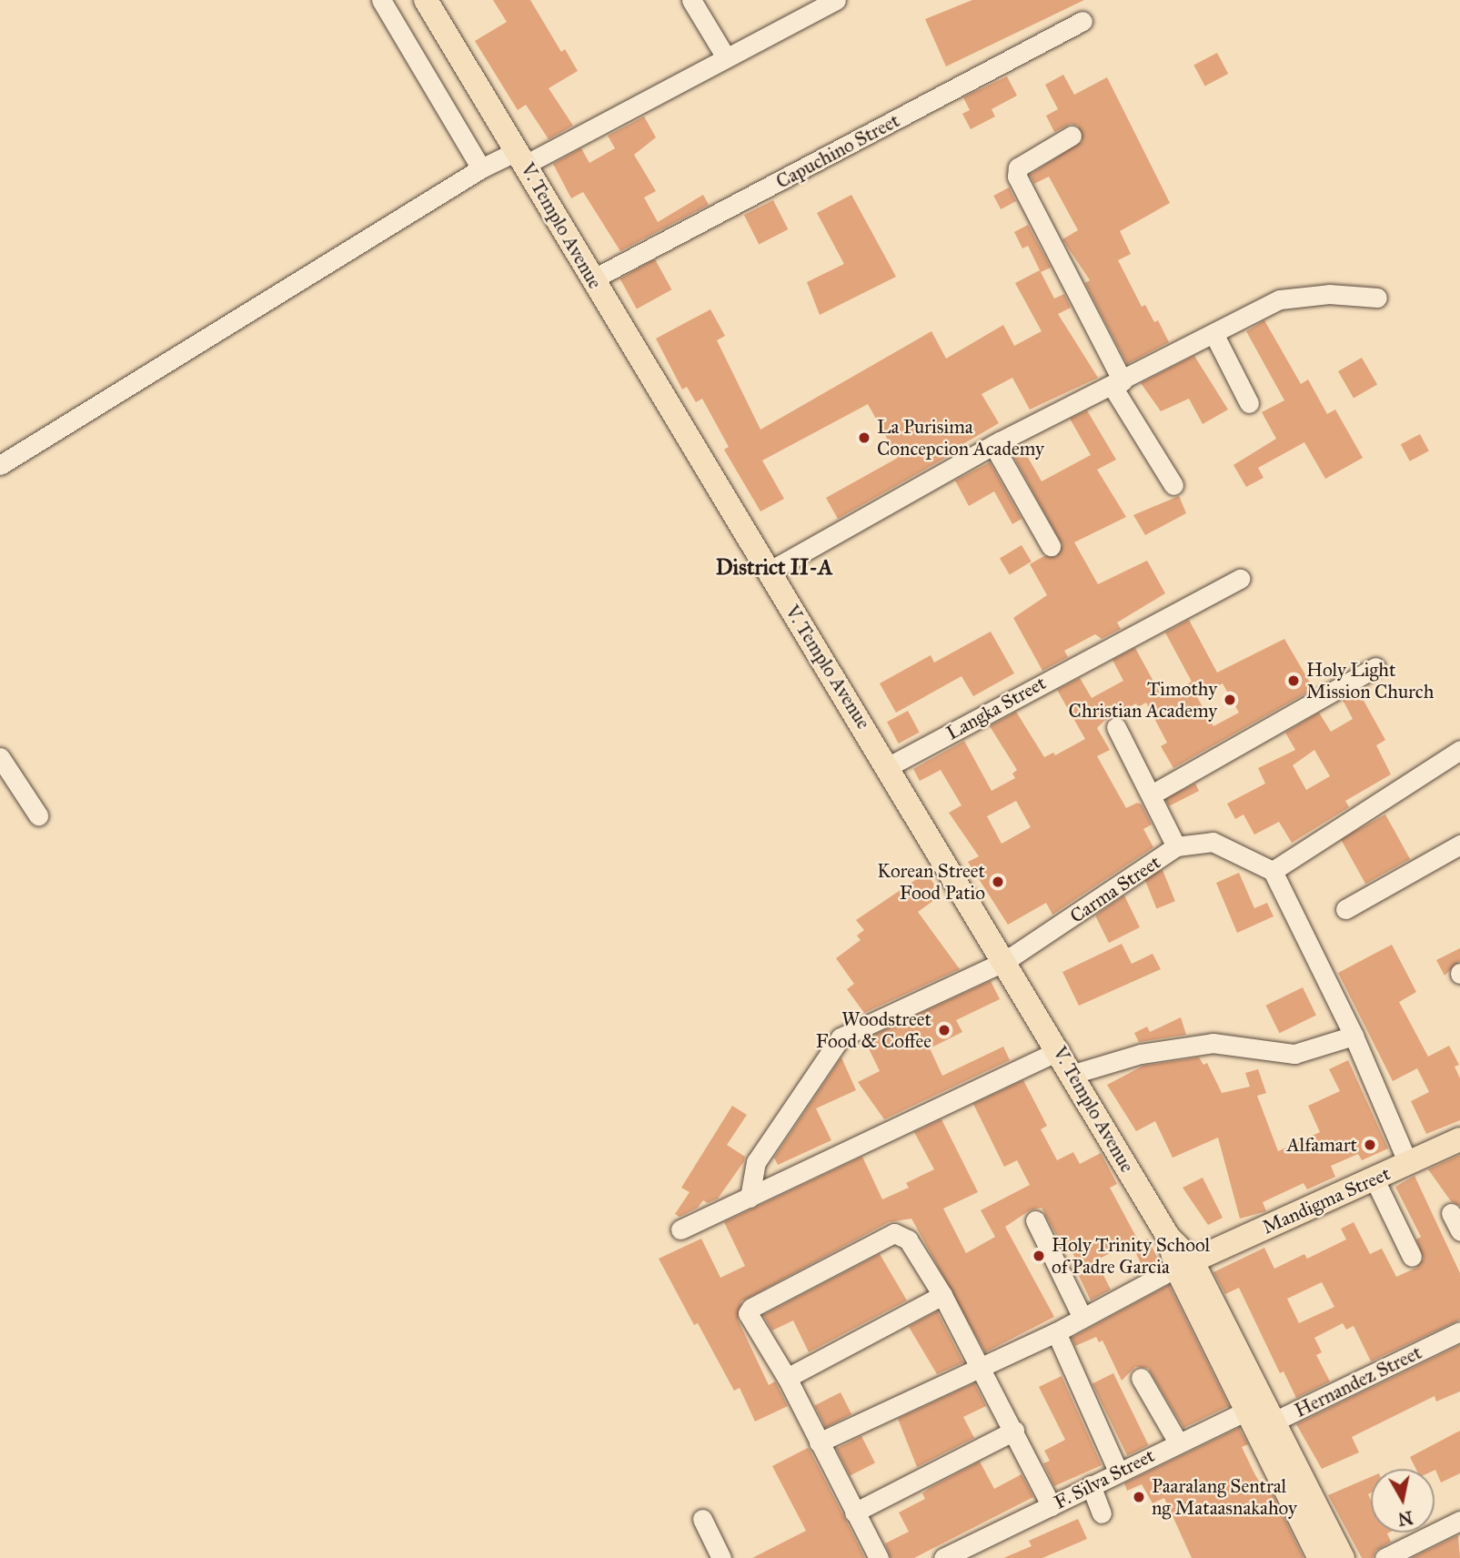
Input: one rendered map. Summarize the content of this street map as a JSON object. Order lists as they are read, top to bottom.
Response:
{
  "streets": {
    "main road": ["V. Templo Avenue", "Mandigma Street"],
    "street": [
      "Capuchino Street",
      "Langka Street",
      "Carma Street",
      "Hernandez Street",
      "F. Silva Street"
    ]
  },
  "crossings": [
    ["Capuchino Street", "V. Templo Avenue"],
    ["V. Templo Avenue", "Langka Street"],
    ["V. Templo Avenue", "Carma Street"],
    ["V. Templo Avenue", "Mandigma Street"],
    ["V. Templo Avenue", "Hernandez Street"],
    ["V. Templo Avenue", "F. Silva Street"],
    ["Hernandez Street", "F. Silva Street"]
  ],
  "districts": ["District II-A"],
  "places": [
    "La Purisima Concepcion Academy",
    "Holy Light Mission Church",
    "Timothy Christian Academy",
    "Korean Street Food Patio",
    "Woodstreet Food & Coffee",
    "Alfamart",
    "Holy Trinity School of Padre Garcia",
    "Paaralang Sentral ng Mataasnakahoy"
  ],
  "north": "bottom"
}
